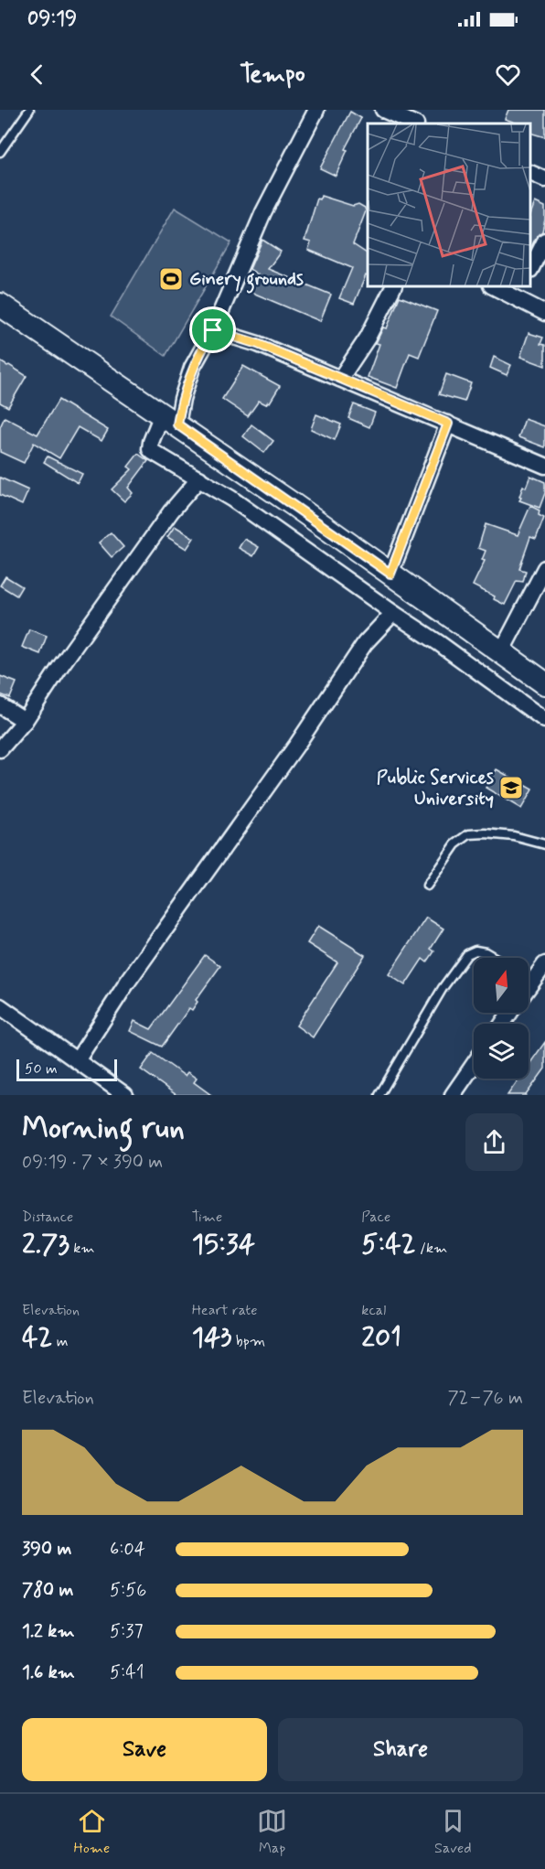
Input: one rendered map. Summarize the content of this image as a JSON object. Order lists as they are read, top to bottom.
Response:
{
  "places": {
    "sports": ["Ginery grounds"],
    "school or university": ["Public Services University"]
  },
  "scale_bar": "50 m",
  "north": "top",
  "page": {
    "status": "09:19",
    "header": "Tempo",
    "scale": "50 m",
    "heading": ["Morning run", "09:19 · 7 × 390 m"],
    "stats": [
      ["Distance", "2.73 km"],
      ["Time", "15:34"],
      ["Pace", "5:42 /km"],
      ["Elevation", "42 m"],
      ["Heart rate", "143 bpm"],
      ["kcal", "201"]
    ],
    "chart": ["Elevation", "72–76 m"],
    "list": [
      {
        "name": "390 m",
        "note": "6:04"
      },
      {
        "name": "780 m",
        "note": "5:56"
      },
      {
        "name": "1.2 km",
        "note": "5:37"
      },
      {
        "name": "1.6 km",
        "note": "5:41"
      }
    ],
    "buttons": ["Save", "Share"],
    "tabs": ["Home", "Map", "Saved"]
  }
}
